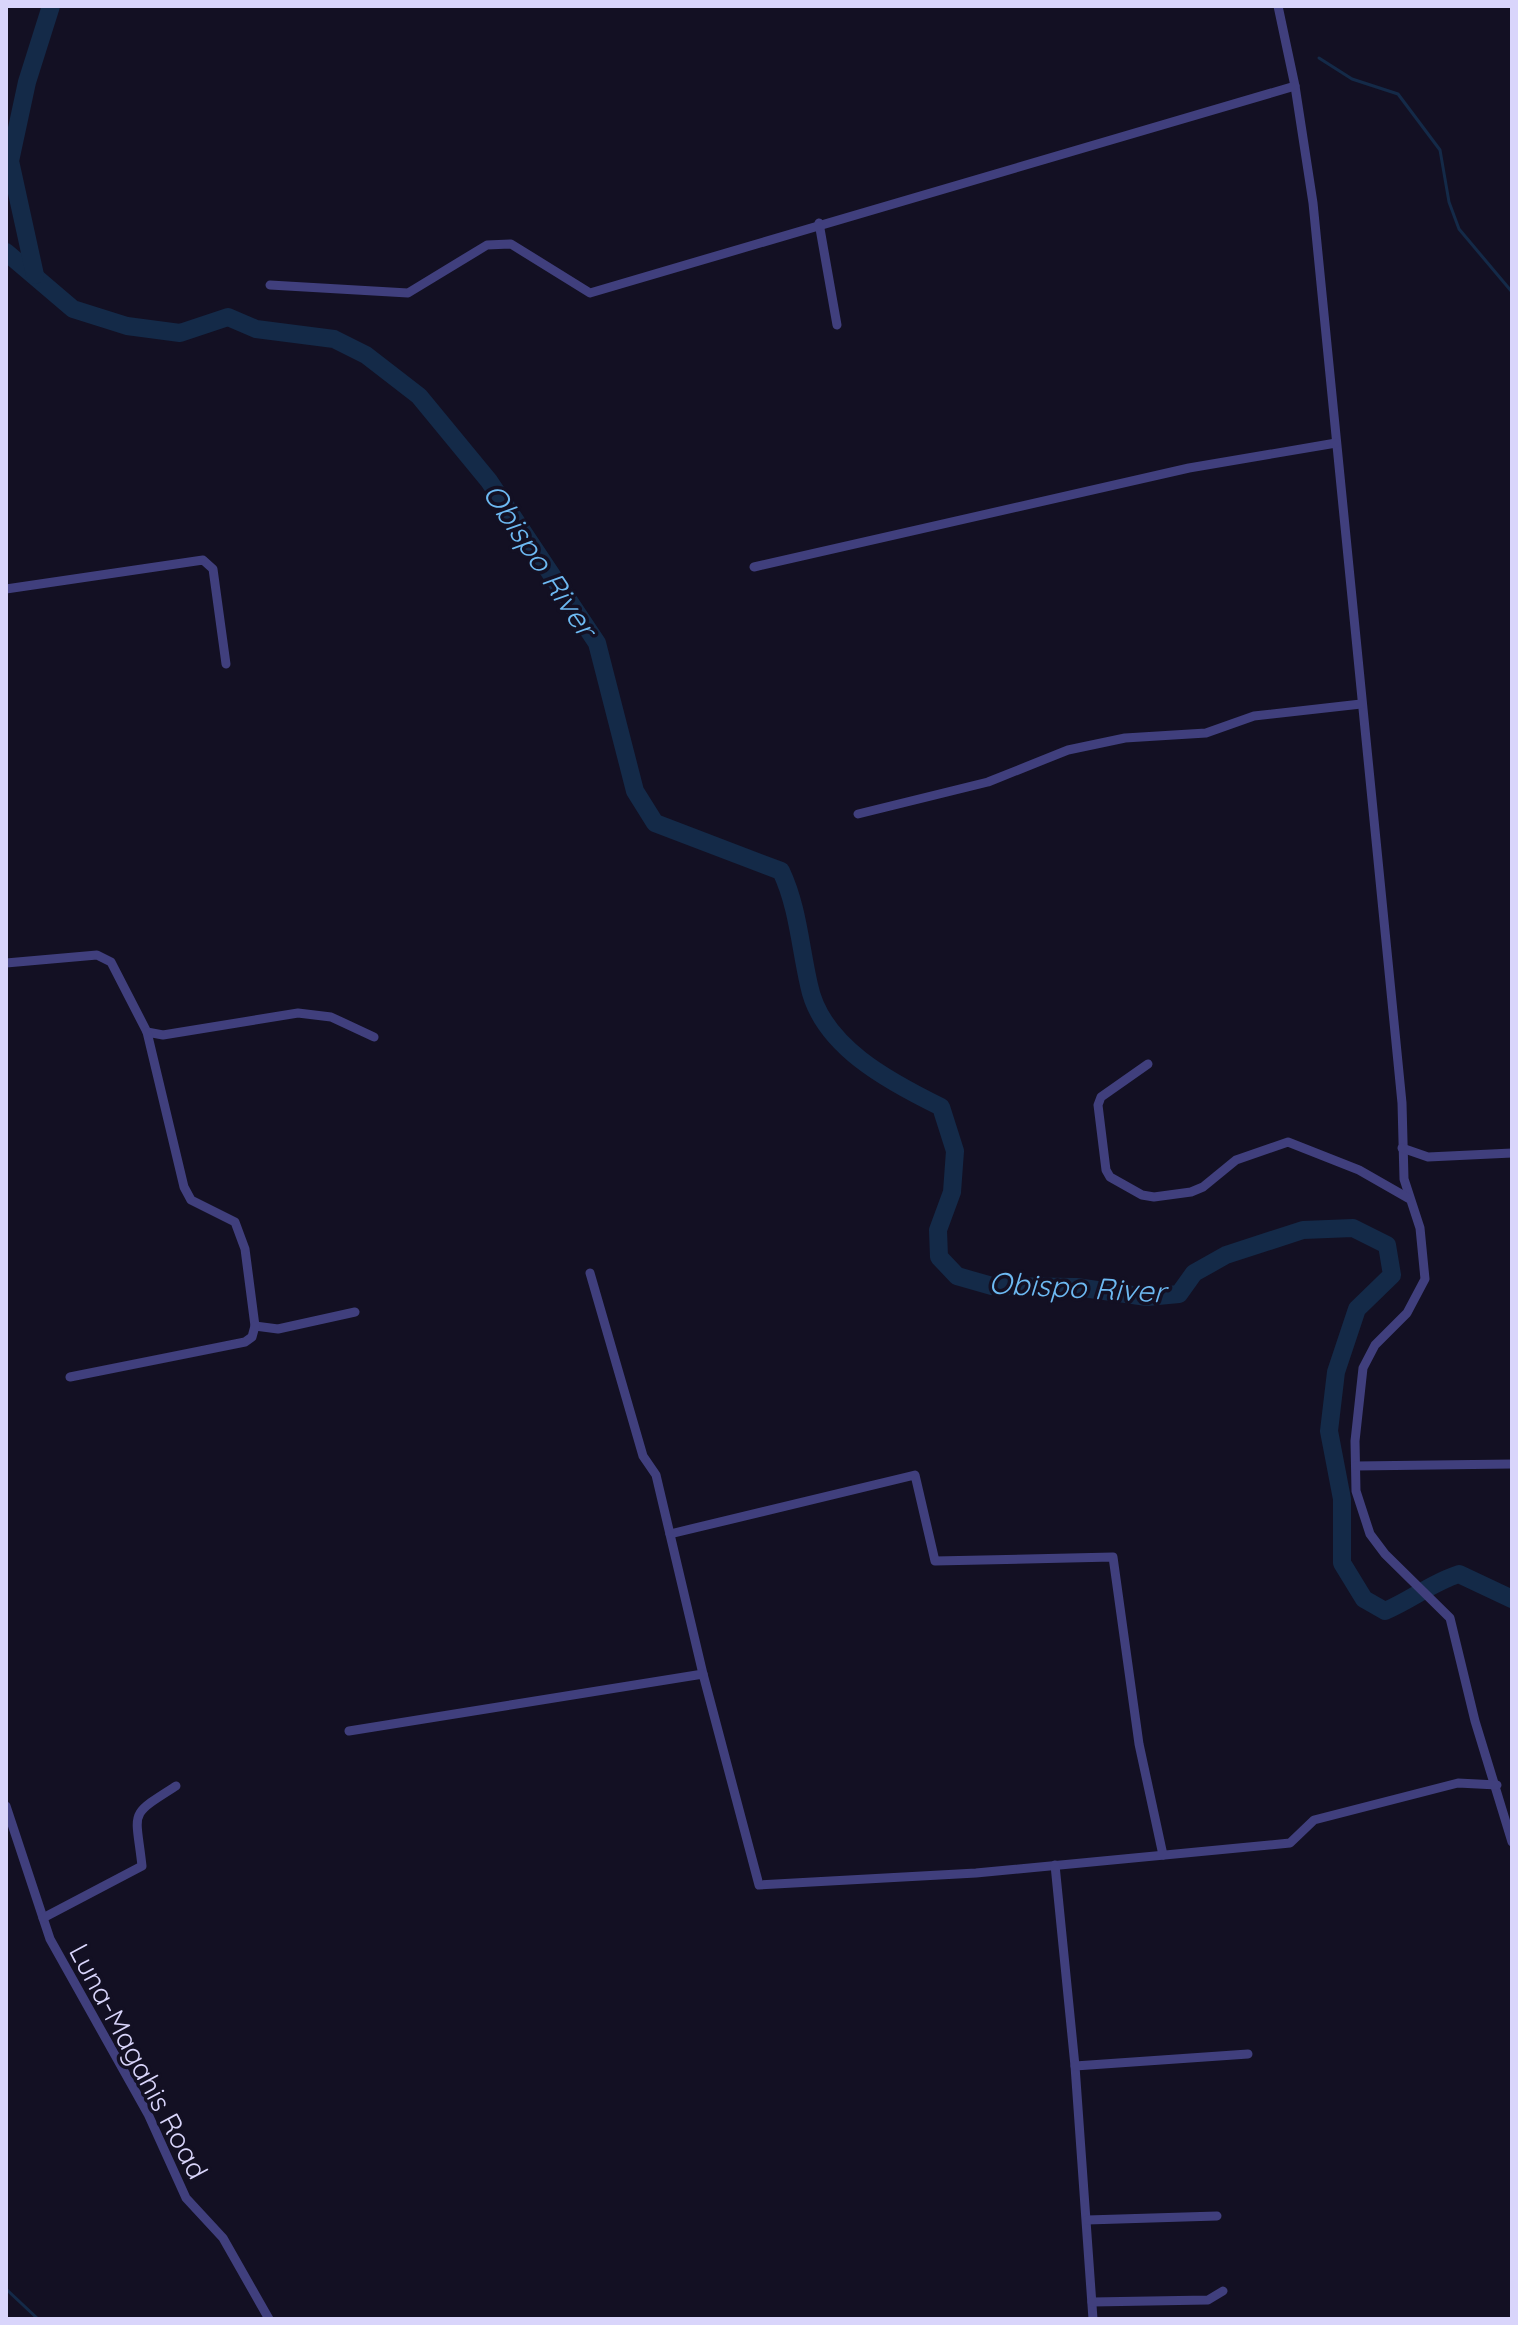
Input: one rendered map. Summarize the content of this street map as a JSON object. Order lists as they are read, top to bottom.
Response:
{
  "streets": {
    "street": ["Luna-Magahis Road"]
  },
  "water": ["Obispo River"]
}
